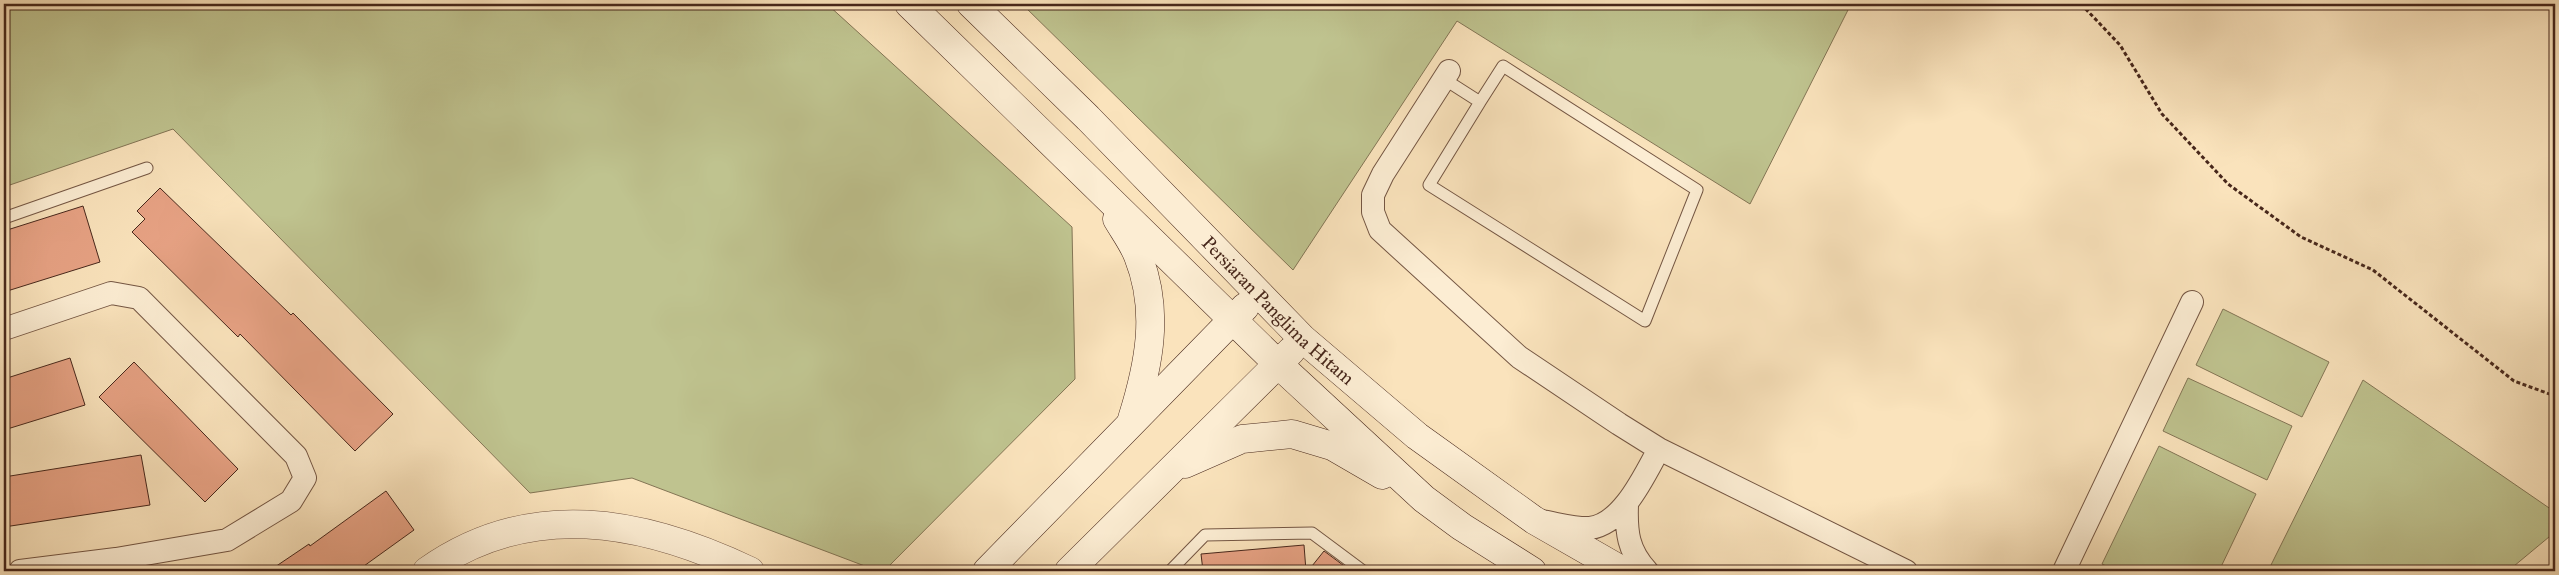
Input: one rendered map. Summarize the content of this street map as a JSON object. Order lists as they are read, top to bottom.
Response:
{
  "streets": {
    "main road": ["Persiaran Panglima Hitam"]
  }
}
